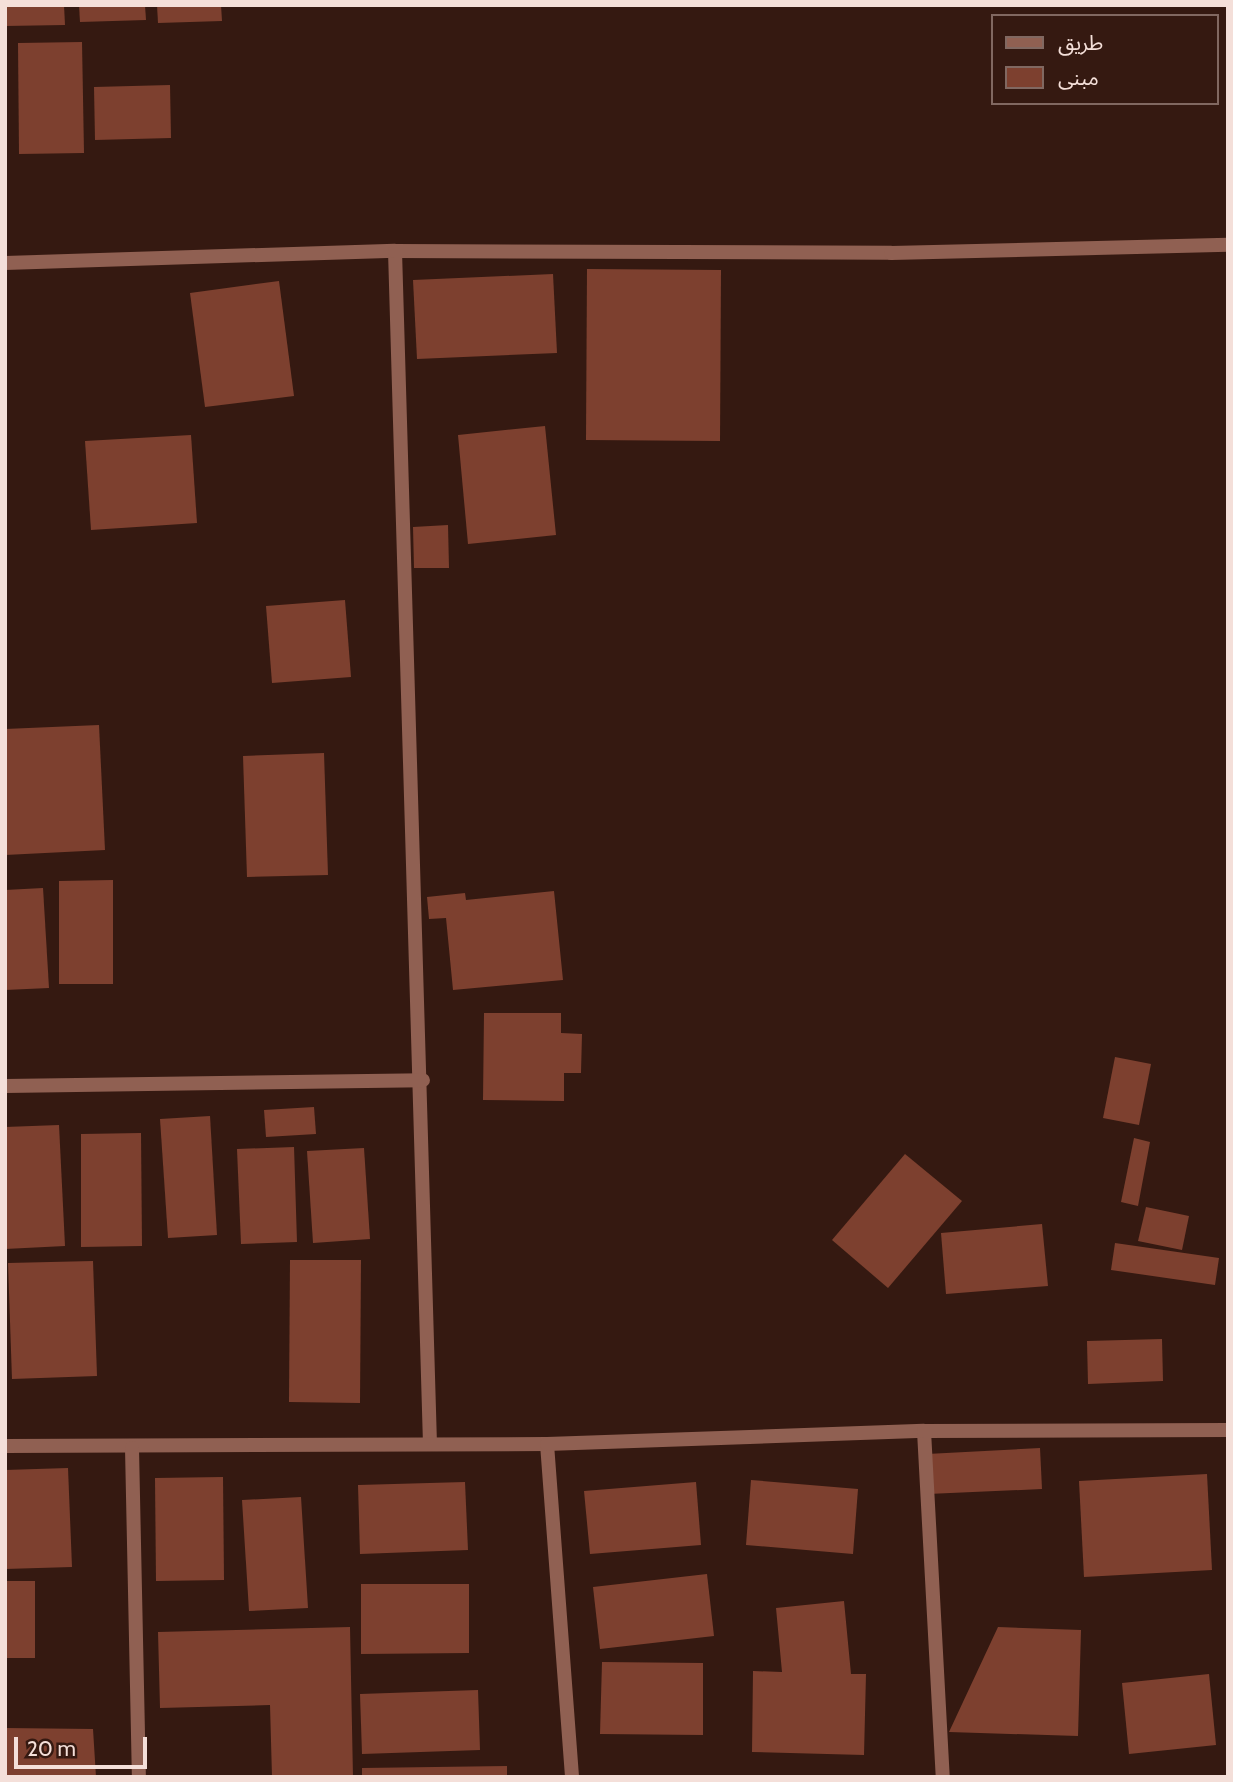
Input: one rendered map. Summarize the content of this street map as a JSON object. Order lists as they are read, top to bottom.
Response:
{
  "legend": ["طريق", "مبنى"],
  "scale_bar": "20 m"
}
